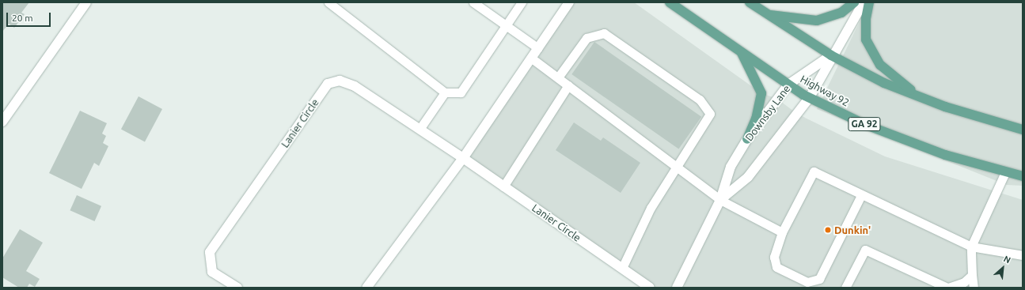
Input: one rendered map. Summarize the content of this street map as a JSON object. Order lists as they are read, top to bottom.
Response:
{
  "streets": {
    "main road": ["Highway 92", "GA 92"],
    "street": ["Downsby Lane", "Lanier Circle"]
  },
  "crossings": [
    ["Highway 92", "Downsby Lane"]
  ],
  "places": ["Dunkin'"],
  "scale_bar": "20 m",
  "north": "top right"
}
